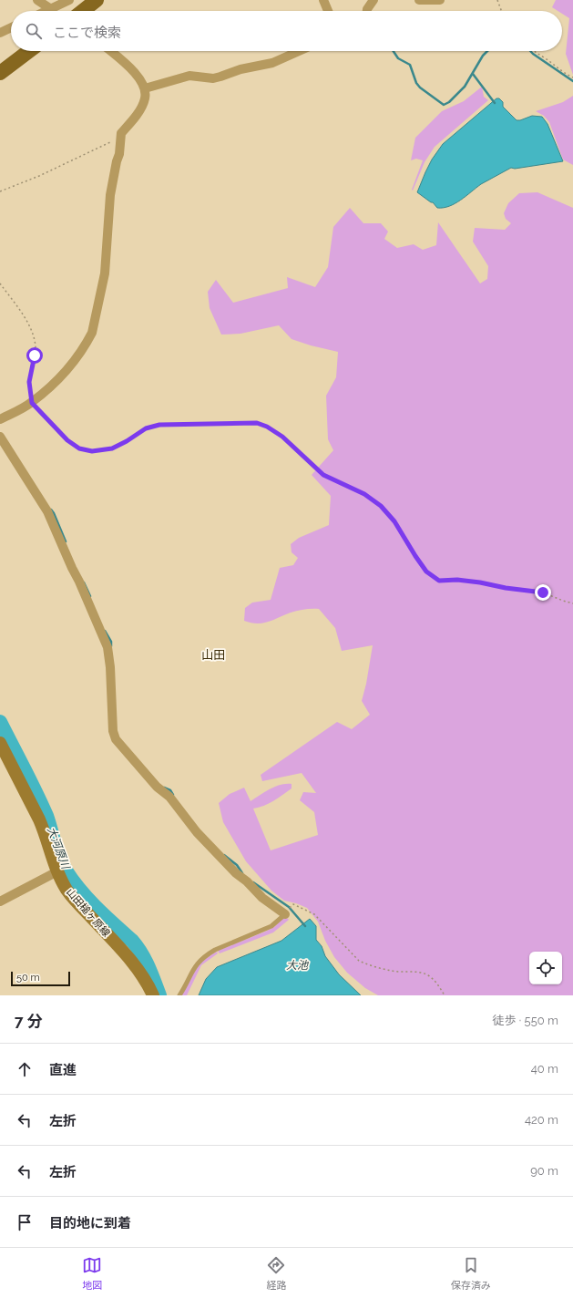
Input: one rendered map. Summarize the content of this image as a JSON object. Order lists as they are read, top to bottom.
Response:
{
  "streets": {
    "main road": ["山田槌ヶ原線"]
  },
  "districts": ["山田"],
  "water": ["大河原川", "大池"],
  "scale_bar": "50 m",
  "page": {
    "search": "ここで検索",
    "scale": "50 m",
    "heading": ["7 分", "徒歩 · 550 m"],
    "list": [
      ["直進", "40 m"],
      ["左折", "420 m"],
      ["左折", "90 m"],
      "目的地に到着"
    ],
    "nav": ["地図", "経路", "保存済み"]
  }
}
